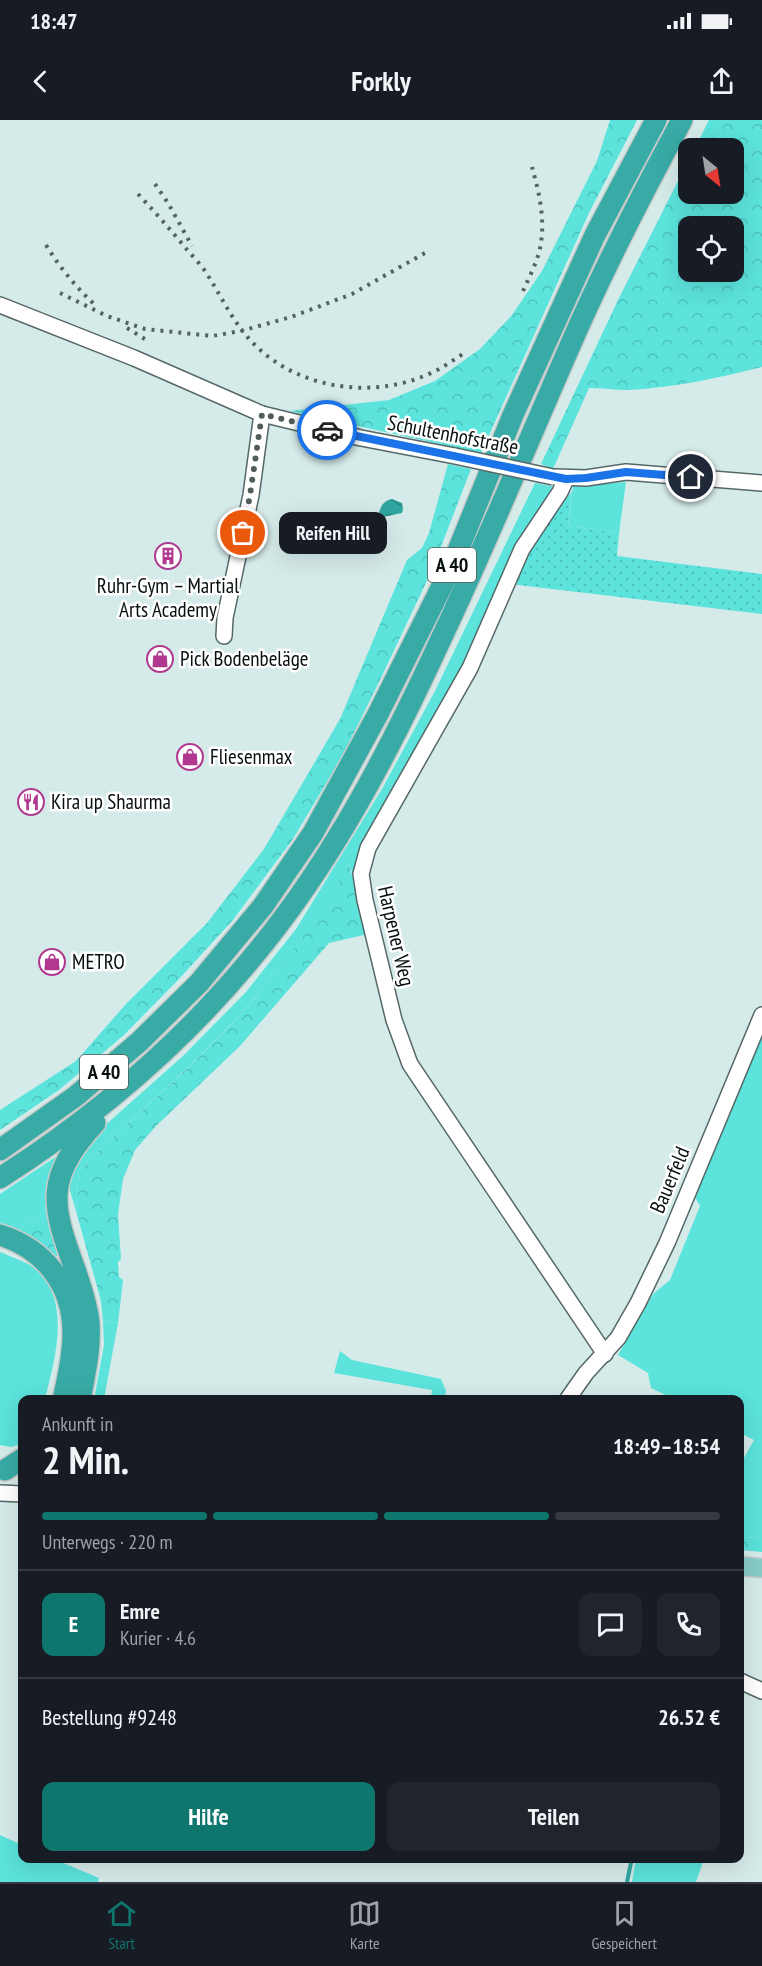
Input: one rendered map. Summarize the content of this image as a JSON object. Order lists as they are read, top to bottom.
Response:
{
  "streets": {
    "highway": ["A 40"],
    "street": ["Schultenhofstraße", "Harpener Weg", "Bauerfeld"]
  },
  "crossings": [
    ["Schultenhofstraße", "Harpener Weg"],
    ["Harpener Weg", "Bauerfeld"]
  ],
  "places": {
    "other": ["Reifen Hill"],
    "building": ["Ruhr-Gym – Martial Arts Academy"],
    "shop": ["Pick Bodenbeläge", "Fliesenmax", "METRO"],
    "restaurant": ["Kira up Shaurma"]
  },
  "north": "bottom right",
  "page": {
    "status": "18:47",
    "header": "Forkly",
    "bubble": "Reifen Hill",
    "heading": ["2 Min.", "Ankunft in", "18:49–18:54"],
    "panel": [
      "Emre",
      "Kurier · 4.6",
      "Bestellung #9248",
      "26.52 €"
    ],
    "bar": "Unterwegs · 220 m",
    "round": "E",
    "buttons": ["Hilfe", "Teilen"],
    "tabs": ["Start", "Karte", "Gespeichert"]
  }
}
